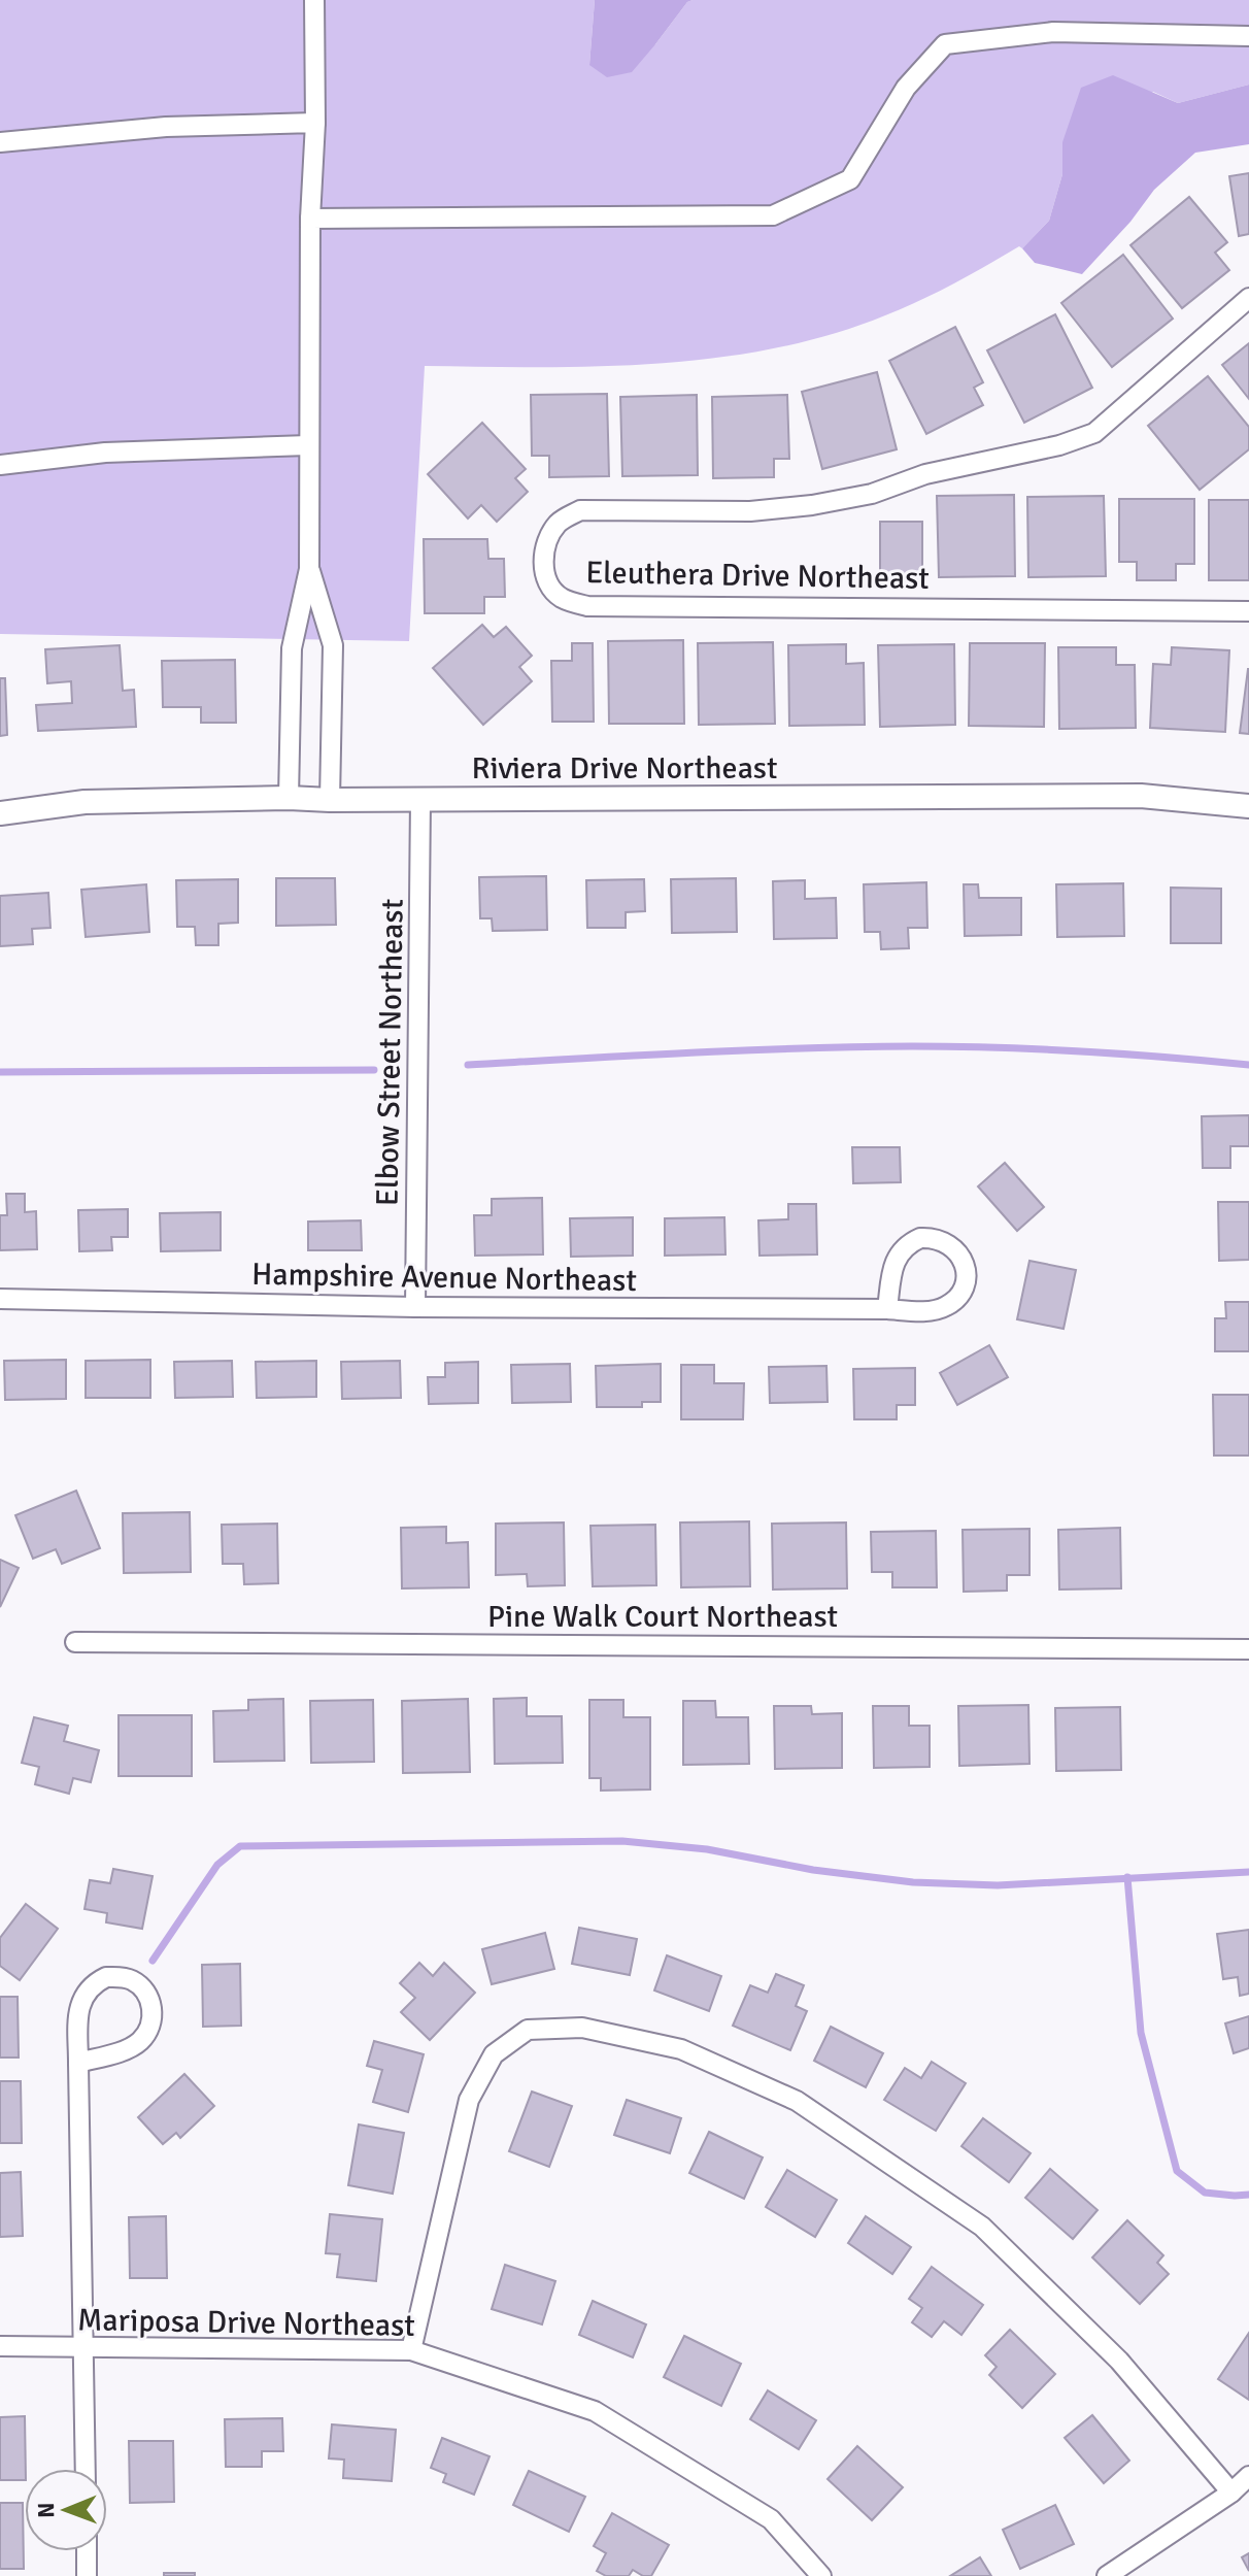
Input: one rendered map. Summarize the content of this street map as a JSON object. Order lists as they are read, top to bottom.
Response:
{
  "streets": {
    "street": [
      "Eleuthera Drive Northeast",
      "Riviera Drive Northeast",
      "Elbow Street Northeast",
      "Hampshire Avenue Northeast",
      "Pine Walk Court Northeast",
      "Mariposa Drive Northeast"
    ]
  },
  "crossings": [
    ["Riviera Drive Northeast", "Elbow Street Northeast"],
    ["Elbow Street Northeast", "Hampshire Avenue Northeast"]
  ],
  "north": "left"
}
